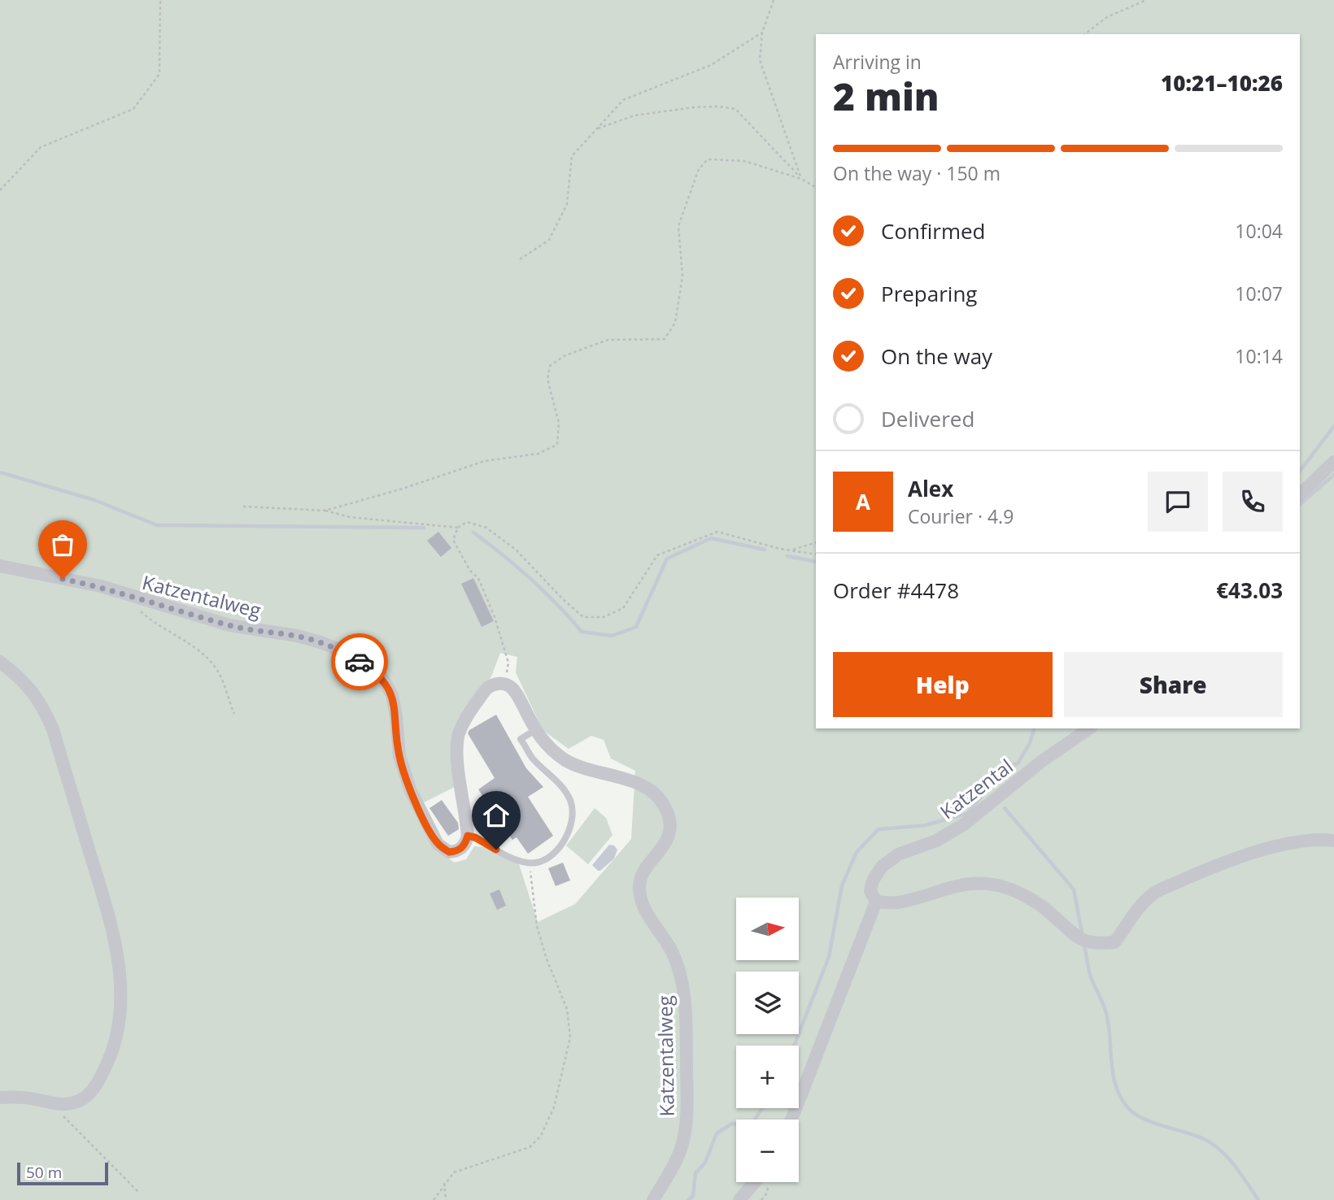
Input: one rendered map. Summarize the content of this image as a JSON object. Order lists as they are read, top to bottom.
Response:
{
  "streets": {
    "street": ["Katzentalweg", "Katzental"]
  },
  "scale_bar": "50 m",
  "north": "right",
  "page": {
    "heading": ["2 min", "Arriving in", "10:21–10:26"],
    "panel": [
      "Alex",
      "Courier · 4.9",
      "Order #4478",
      "€43.03"
    ],
    "bar": "On the way · 150 m",
    "list": [
      ["Confirmed", "10:04"],
      ["Preparing", "10:07"],
      ["On the way", "10:14"],
      "Delivered"
    ],
    "round": "A",
    "buttons": ["Help", "Share"],
    "map_buttons": ["+", "−"],
    "scale": "50 m"
  }
}
